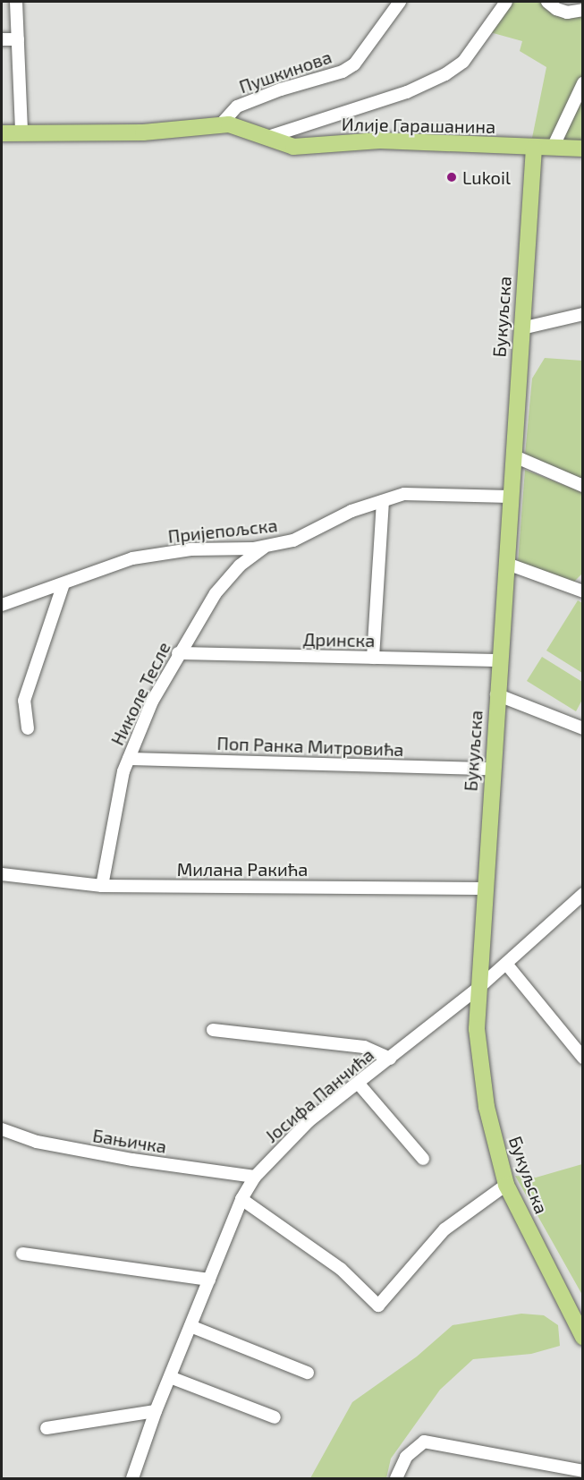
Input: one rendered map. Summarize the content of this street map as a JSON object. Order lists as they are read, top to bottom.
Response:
{
  "streets": {
    "main road": ["Илије Гарашанина", "Букуљска"],
    "street": [
      "Пушкинова",
      "Пријепољска",
      "Дринска",
      "Николе Тесле",
      "Поп Ранка Митровића",
      "Милана Ракића",
      "Јосифа Панчића",
      "Бањичка"
    ]
  },
  "crossings": [
    ["Пушкинова", "Илије Гарашанина"],
    ["Илије Гарашанина", "Букуљска"],
    ["Букуљска", "Пријепољска"],
    ["Букуљска", "Дринска"],
    ["Букуљска", "Поп Ранка Митровића"],
    ["Букуљска", "Милана Ракића"],
    ["Букуљска", "Јосифа Панчића"],
    ["Пријепољска", "Николе Тесле"],
    ["Дринска", "Николе Тесле"],
    ["Николе Тесле", "Поп Ранка Митровића"],
    ["Николе Тесле", "Милана Ракића"],
    ["Јосифа Панчића", "Бањичка"]
  ],
  "places": ["Lukoil"]
}
